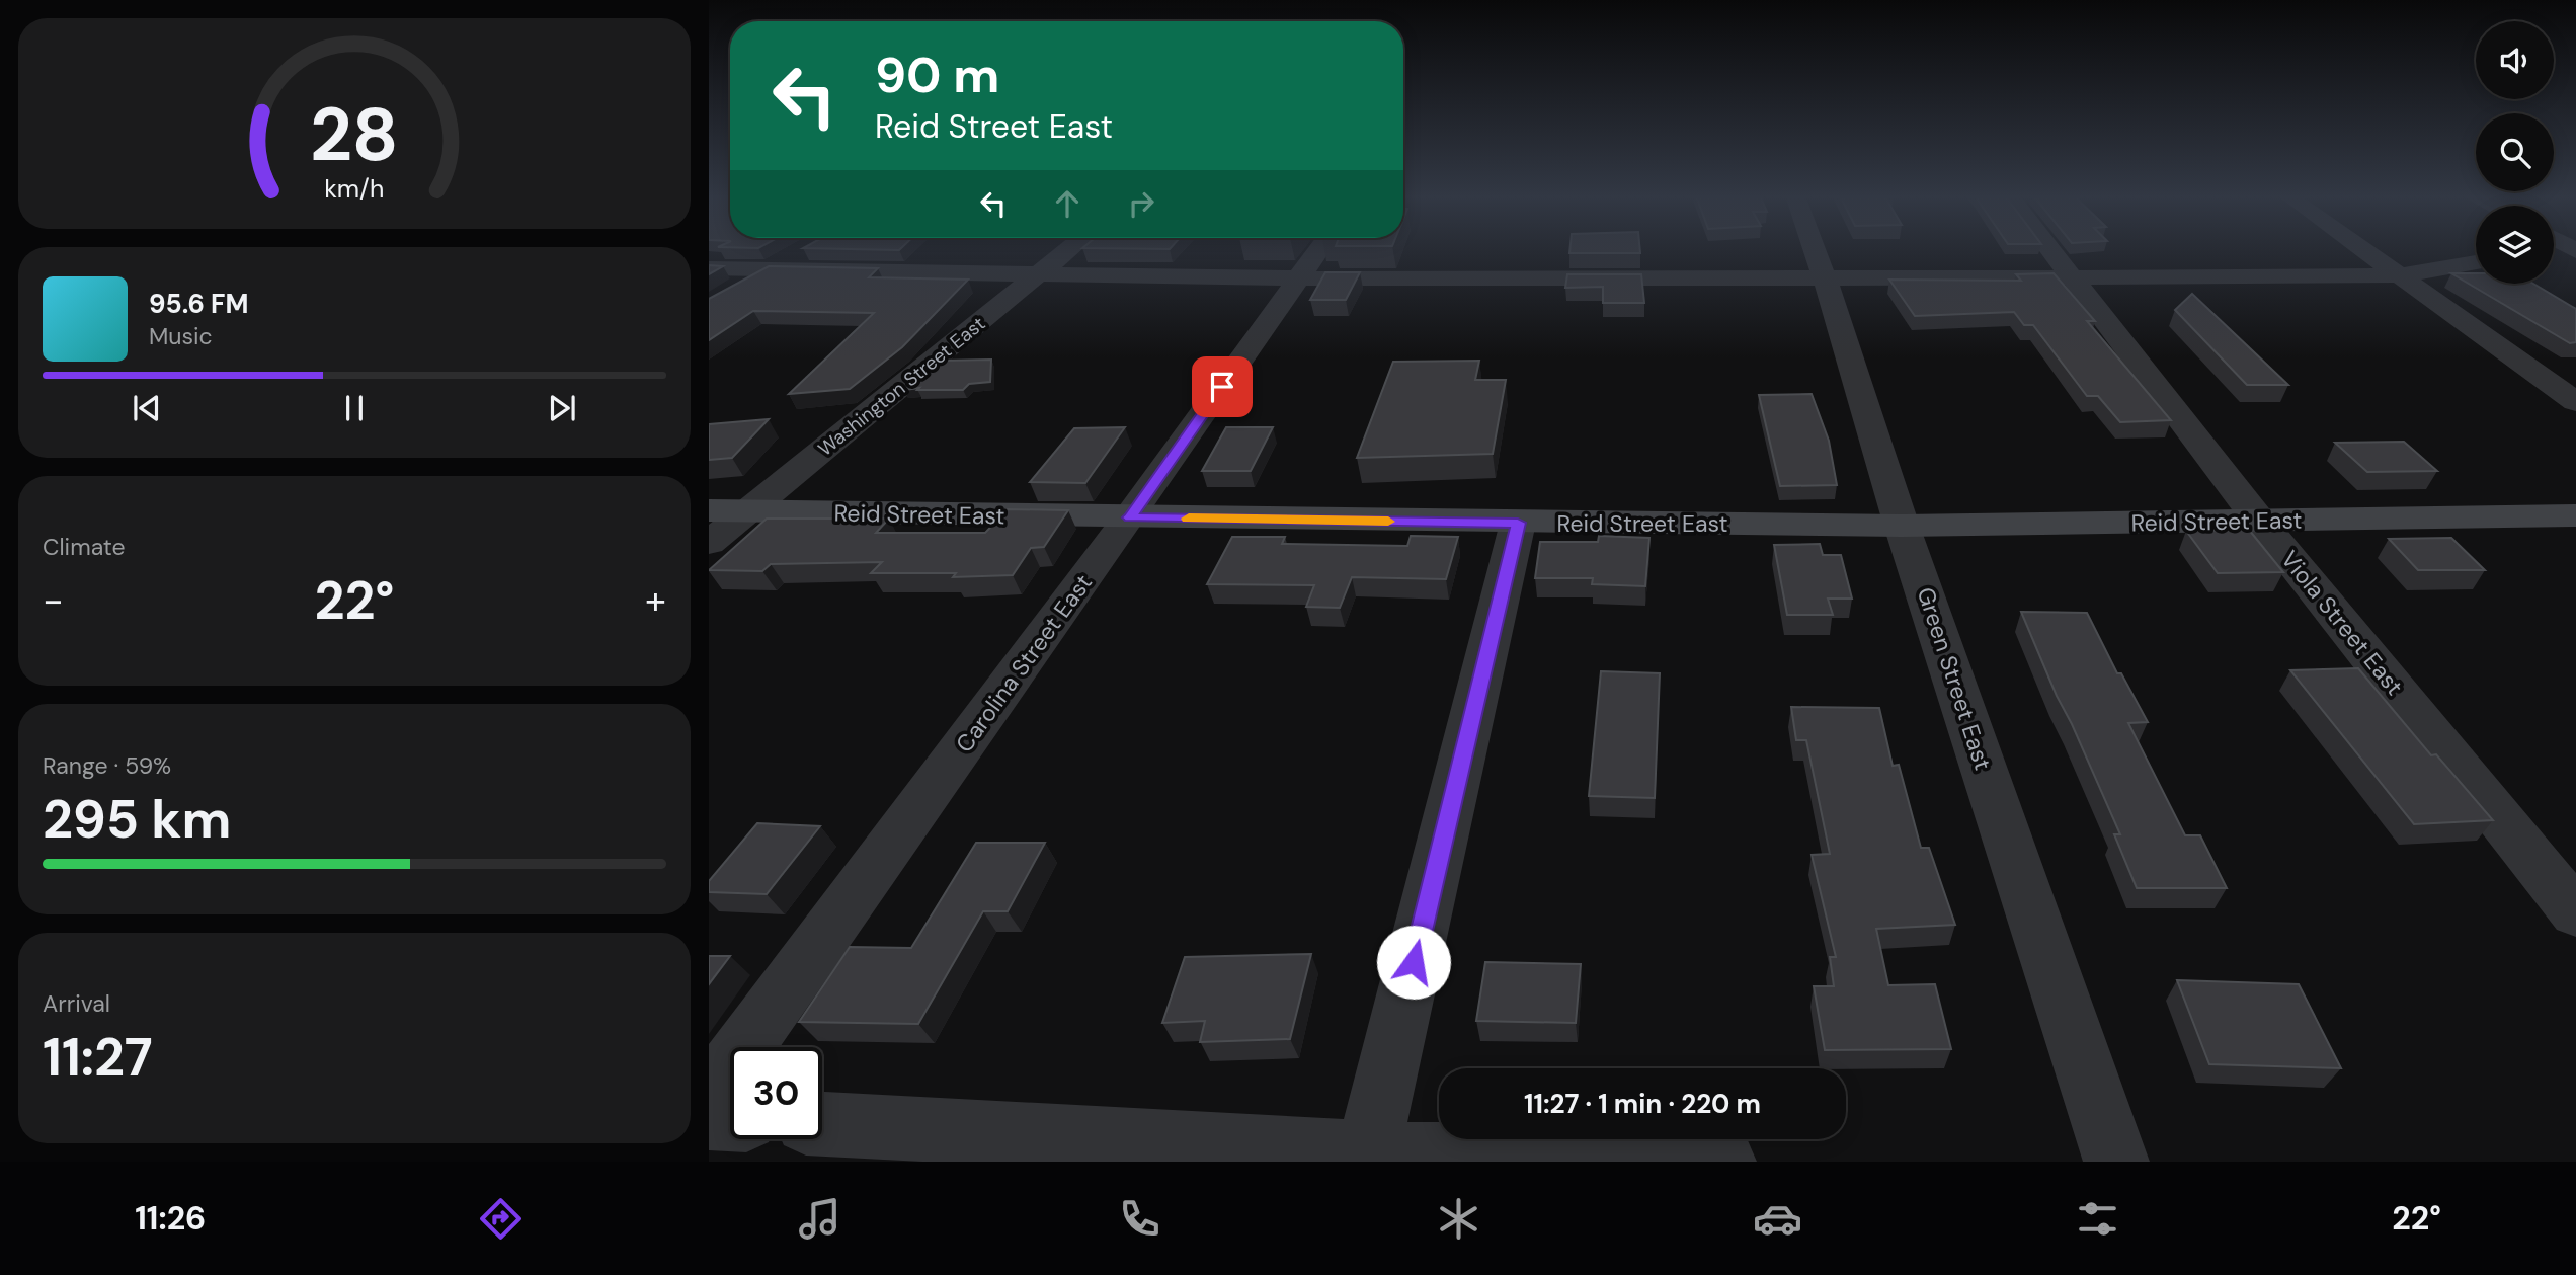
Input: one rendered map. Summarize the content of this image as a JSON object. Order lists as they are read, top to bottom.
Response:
{
  "streets": {
    "street": [
      "Washington Street East",
      "Reid Street East",
      "Viola Street East",
      "Carolina Street East",
      "Green Street East"
    ]
  },
  "crossings": [
    ["Washington Street East", "Reid Street East"],
    ["Reid Street East", "Viola Street East"],
    ["Reid Street East", "Carolina Street East"],
    ["Reid Street East", "Green Street East"]
  ],
  "page": {
    "turn": ["90 m", "Reid Street East"],
    "song": ["95.6 FM", "Music"],
    "tile": [
      "Climate",
      ["Range · 59%", "295 km"],
      ["Arrival", "11:27"]
    ],
    "heat": ["−", "22°", "+"],
    "limit": "30",
    "trip": "11:27 · 1 min · 220 m",
    "tabs": ["11:26", "22°"],
    "gauge": ["28", "km/h"]
  }
}
